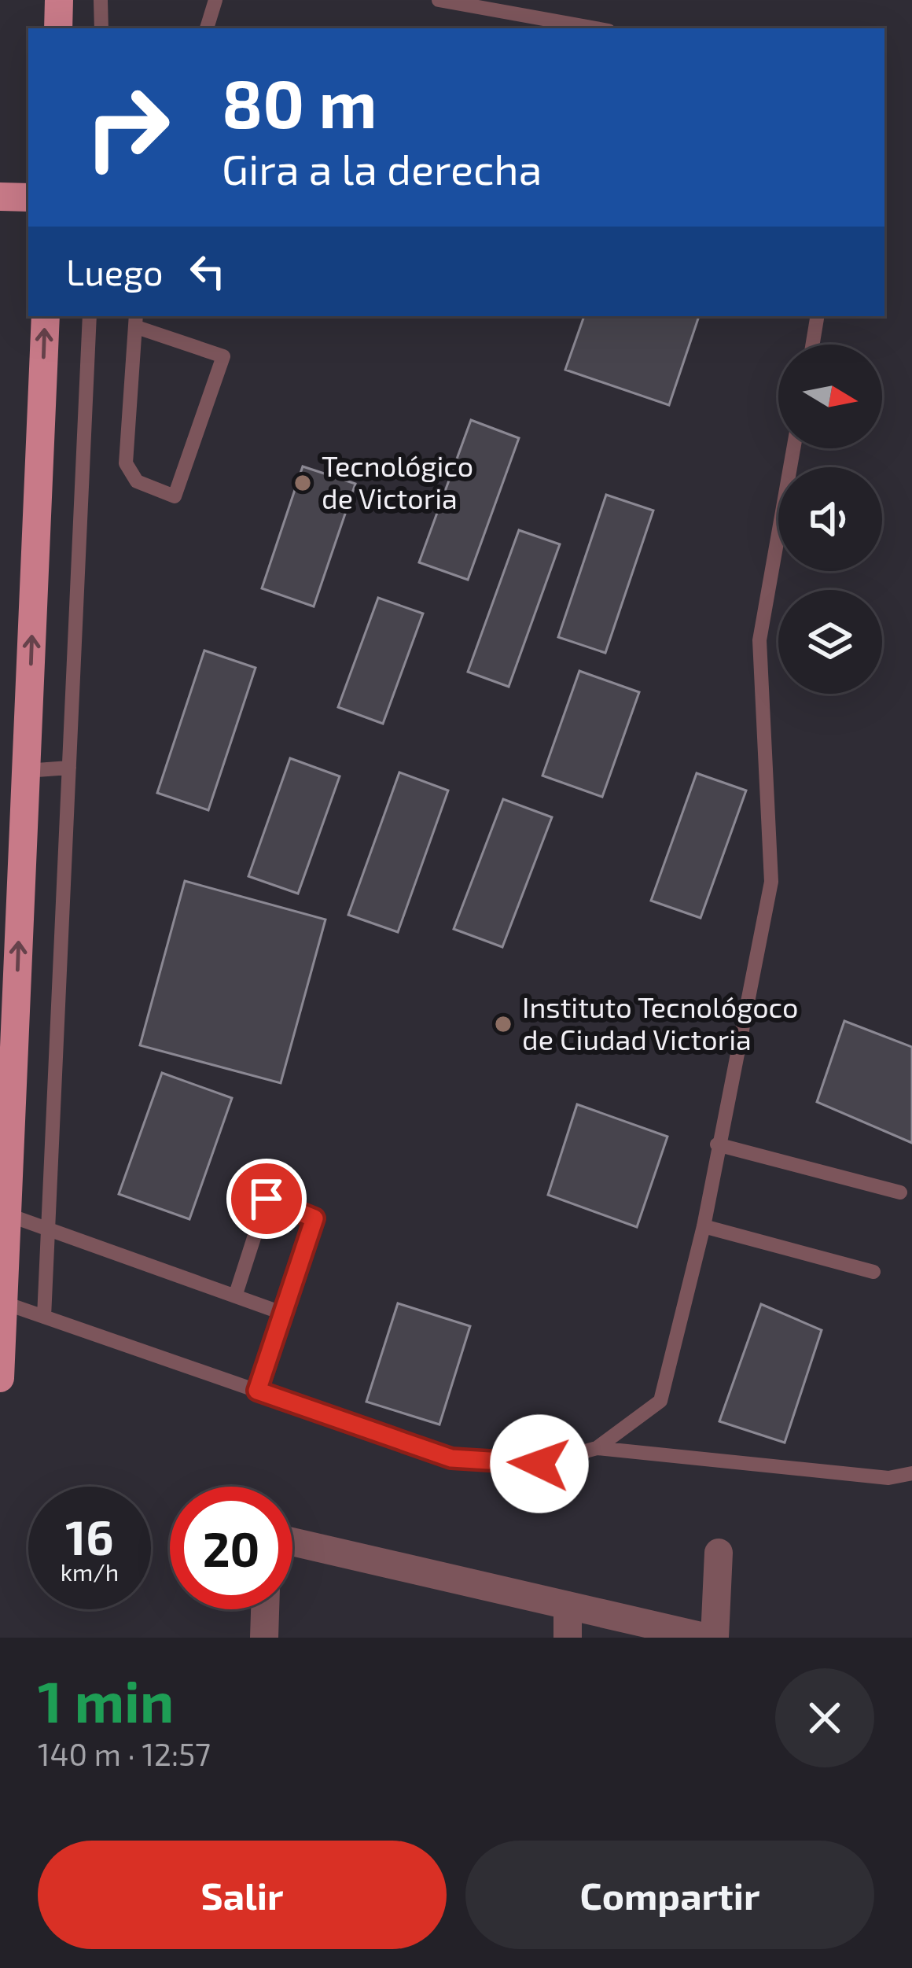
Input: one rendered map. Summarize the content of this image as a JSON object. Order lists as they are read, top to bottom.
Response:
{
  "places": ["Tecnológico de Victoria", "Instituto Tecnológoco de Ciudad Victoria"],
  "north": "right",
  "page": {
    "turn": ["80 m", "Gira a la derecha"],
    "then": "Luego",
    "speed": "16 km/h",
    "limit": "20",
    "heading": ["1 min", "140 m · 12:57"],
    "buttons": ["Salir", "Compartir"]
  }
}
